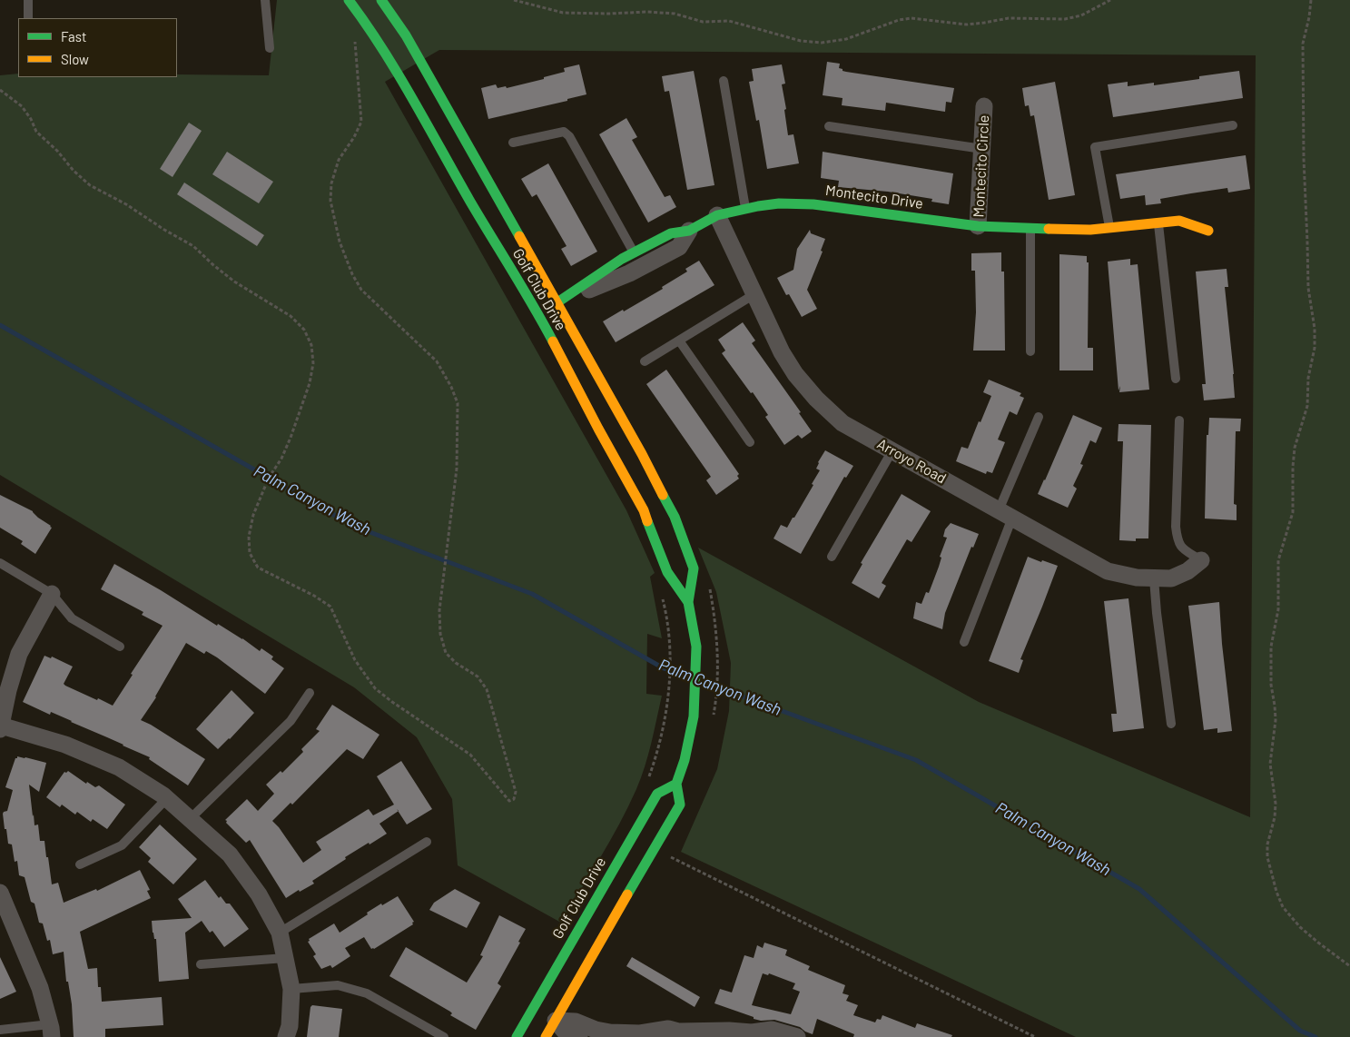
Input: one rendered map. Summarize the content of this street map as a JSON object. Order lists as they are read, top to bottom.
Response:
{
  "streets": {
    "street": [
      "Montecito Circle",
      "Montecito Drive",
      "Golf Club Drive",
      "Arroyo Road"
    ]
  },
  "crossings": [
    ["Montecito Circle", "Montecito Drive"],
    ["Montecito Drive", "Arroyo Road"]
  ],
  "water": ["Palm Canyon Wash"],
  "legend": ["Fast", "Slow"]
}
